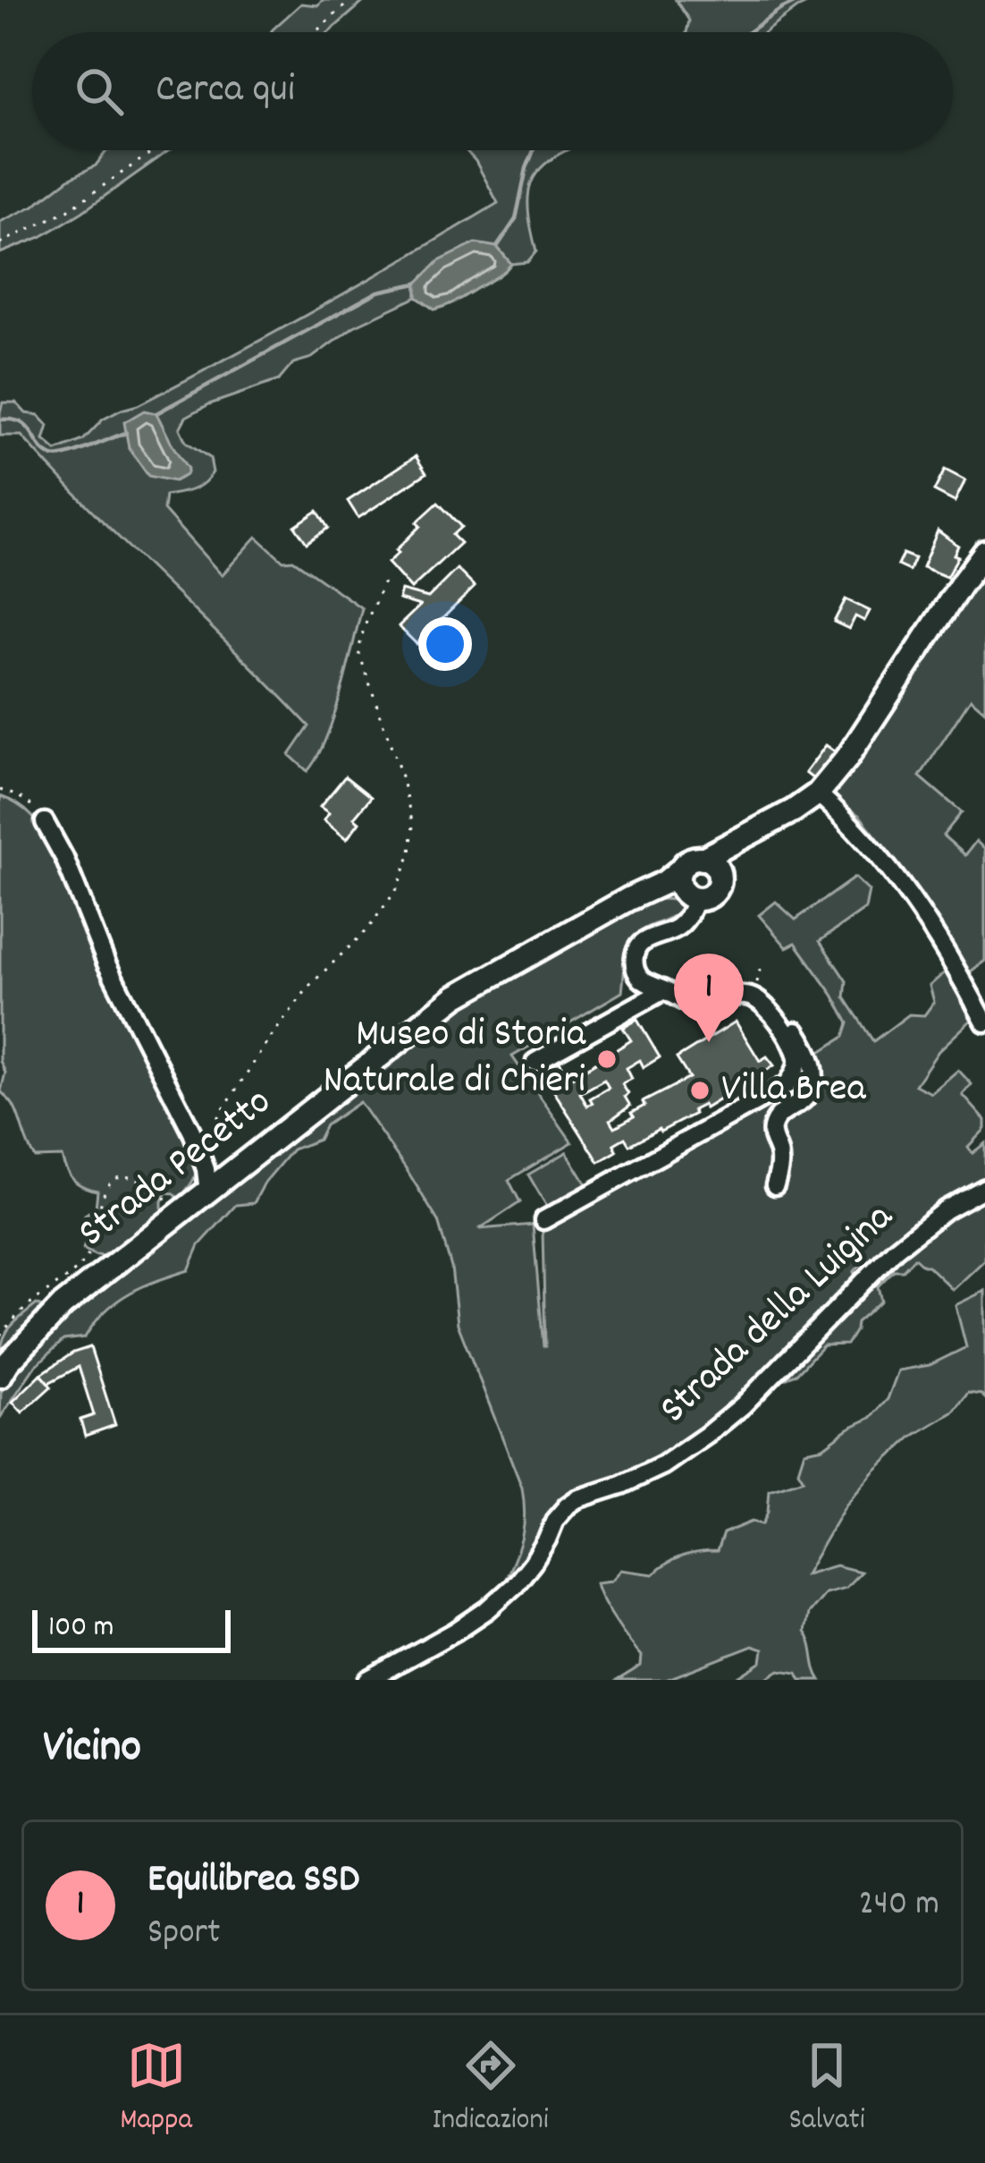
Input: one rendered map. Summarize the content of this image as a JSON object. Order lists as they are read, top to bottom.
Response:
{
  "streets": {
    "main road": ["Strada Pecetto"],
    "street": ["Strada della Luigina"]
  },
  "places": ["Museo di Storia Naturale di Chieri", "Villa Brea"],
  "scale_bar": "100 m",
  "page": {
    "search": "Cerca qui",
    "pins": "1",
    "scale": "100 m",
    "heading": "Vicino",
    "list": [
      {
        "mark": "1",
        "name": "Equilibrea SSD",
        "note": "Sport",
        "value": "240 m"
      }
    ],
    "nav": ["Mappa", "Indicazioni", "Salvati"]
  }
}
